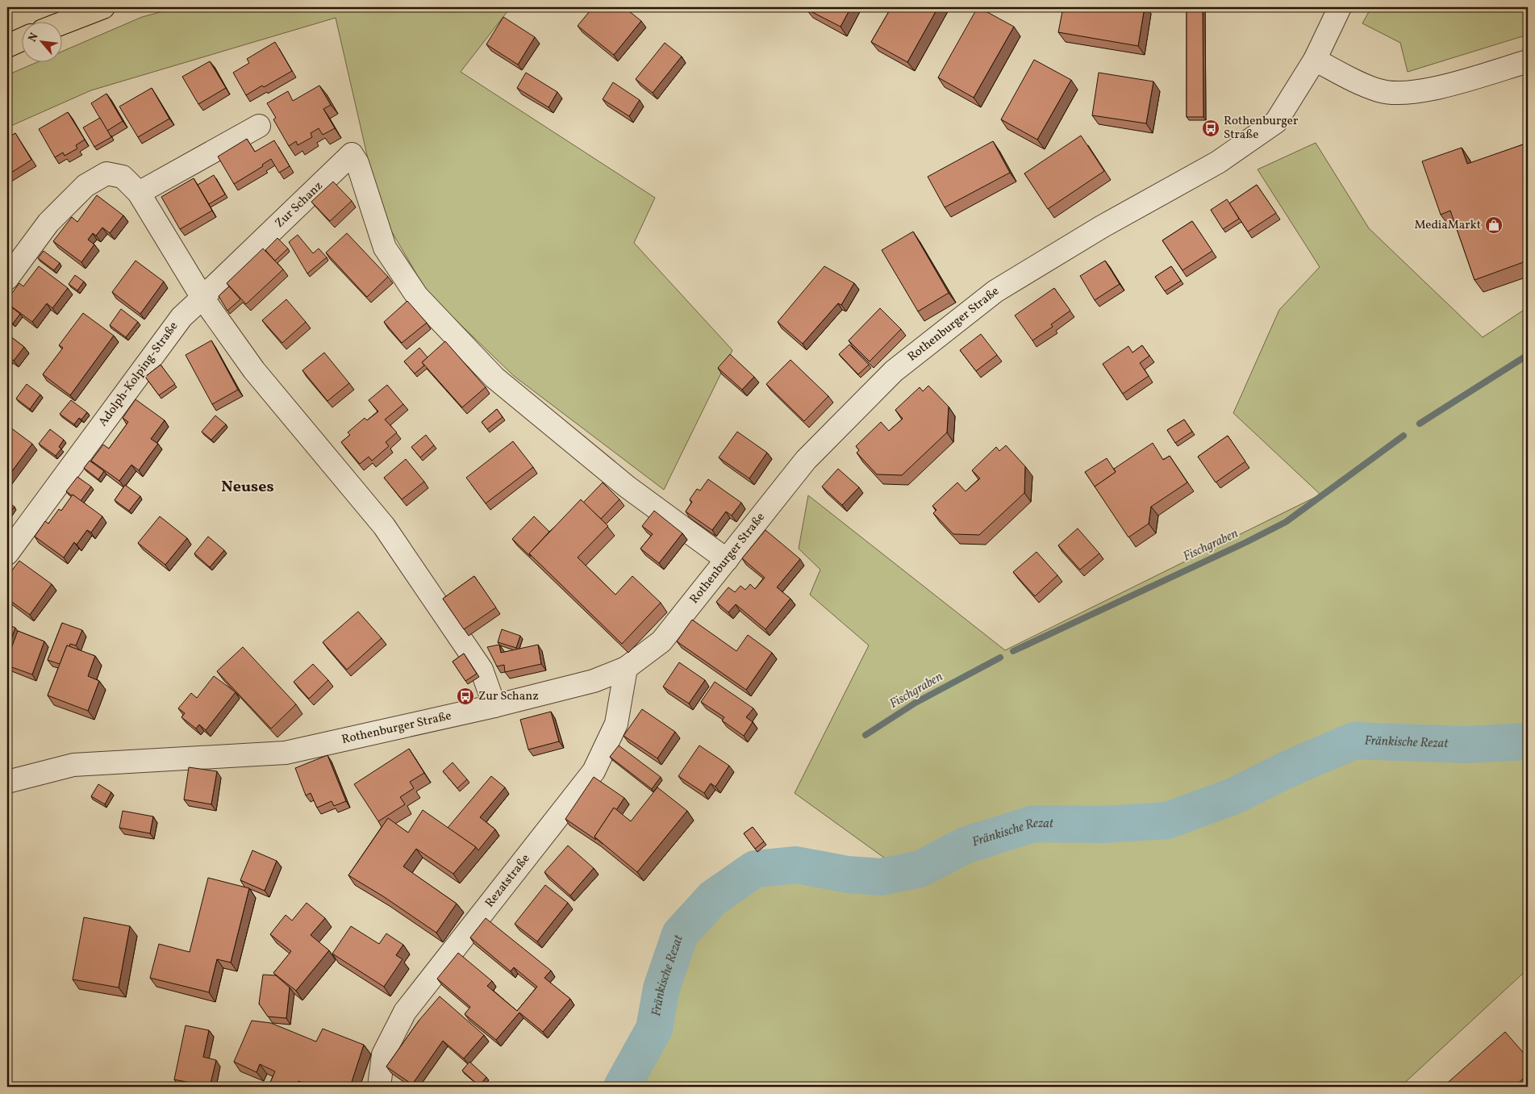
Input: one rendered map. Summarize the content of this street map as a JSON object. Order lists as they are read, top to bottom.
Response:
{
  "streets": {
    "street": [
      "Zur Schanz",
      "Rothenburger Straße",
      "Adolph-Kolping-Straße",
      "Rezatstraße"
    ]
  },
  "crossings": [
    ["Zur Schanz", "Rothenburger Straße"],
    ["Zur Schanz", "Adolph-Kolping-Straße"],
    ["Rothenburger Straße", "Rezatstraße"]
  ],
  "districts": ["Neuses"],
  "water": ["Fischgraben", "Fränkische Rezat"],
  "places": {
    "bus stop": ["Rothenburger Straße", "Zur Schanz"],
    "shop": ["MediaMarkt"]
  },
  "north": "top left"
}
